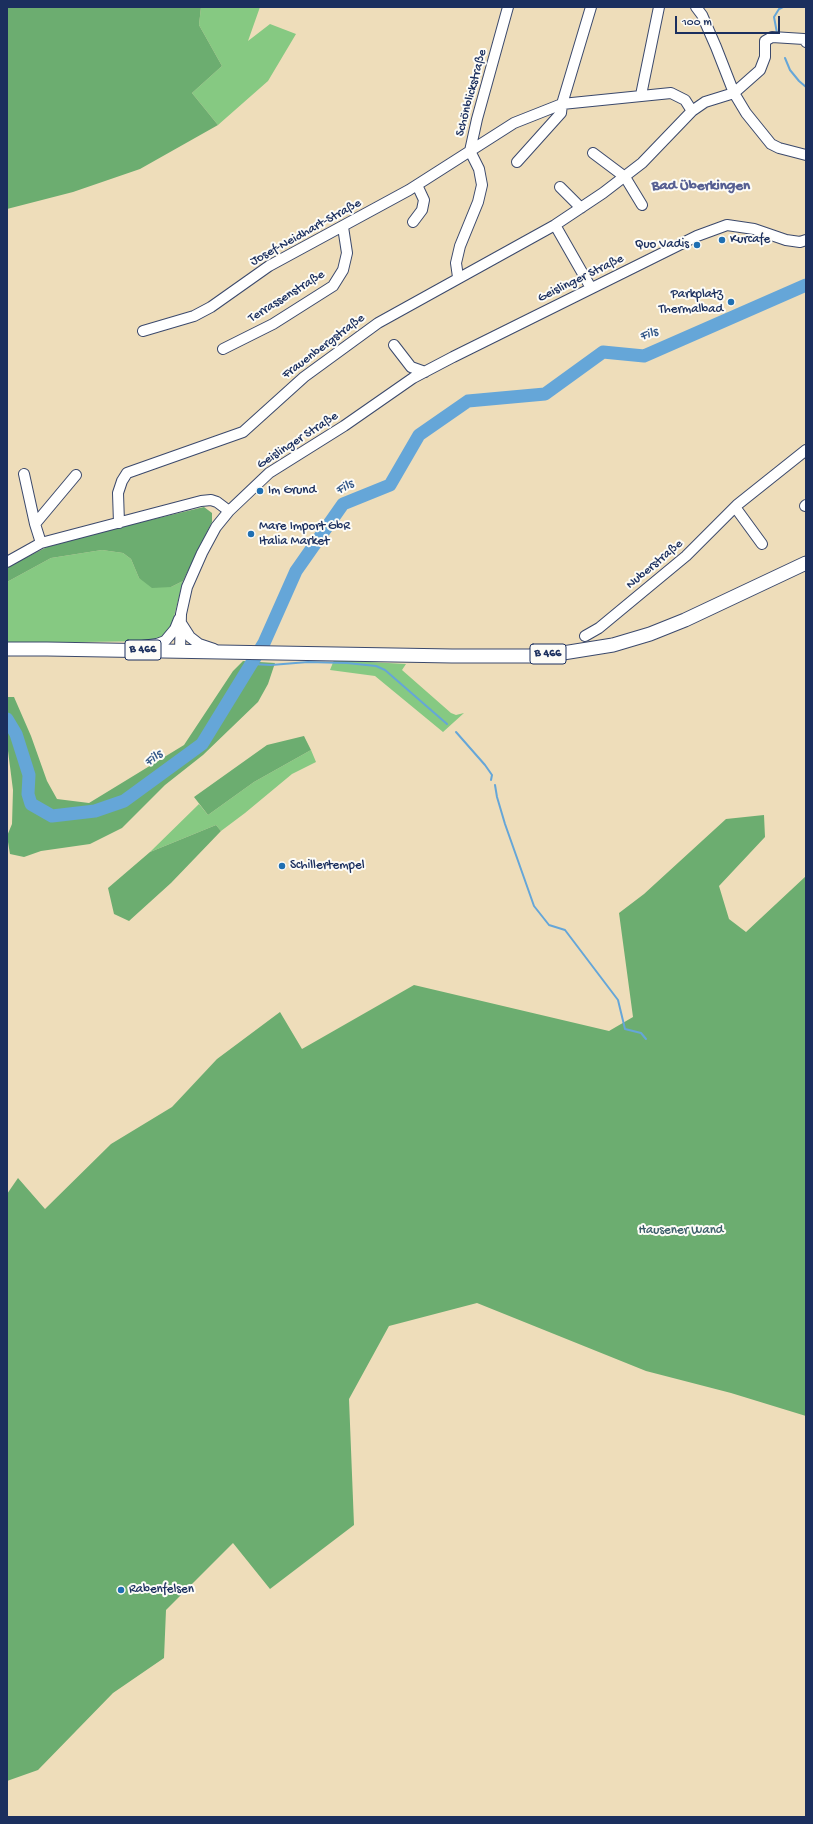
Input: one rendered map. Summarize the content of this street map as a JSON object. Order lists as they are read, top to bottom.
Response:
{
  "streets": {
    "main road": ["B 466"],
    "street": [
      "Schönblickstraße",
      "Josef-Neidhart-Straße",
      "Geislinger Straße",
      "Terrassenstraße",
      "Frauenbergstraße",
      "Nuberstraße"
    ]
  },
  "crossings": [
    ["Schönblickstraße", "Josef-Neidhart-Straße"],
    ["Schönblickstraße", "Frauenbergstraße"],
    ["Josef-Neidhart-Straße", "Terrassenstraße"],
    ["Josef-Neidhart-Straße", "Frauenbergstraße"],
    ["Geislinger Straße", "B 466"]
  ],
  "districts": ["Bad Überkingen"],
  "water": ["Fils"],
  "parks": ["Hausener Wand"],
  "places": [
    "Kurcafe",
    "Quo Vadis",
    "Parkplatz Thermalbad",
    "Im Grund",
    "Mare Import GbR Italia Market",
    "Schillertempel",
    "Rabenfelsen"
  ],
  "scale_bar": "100 m"
}
